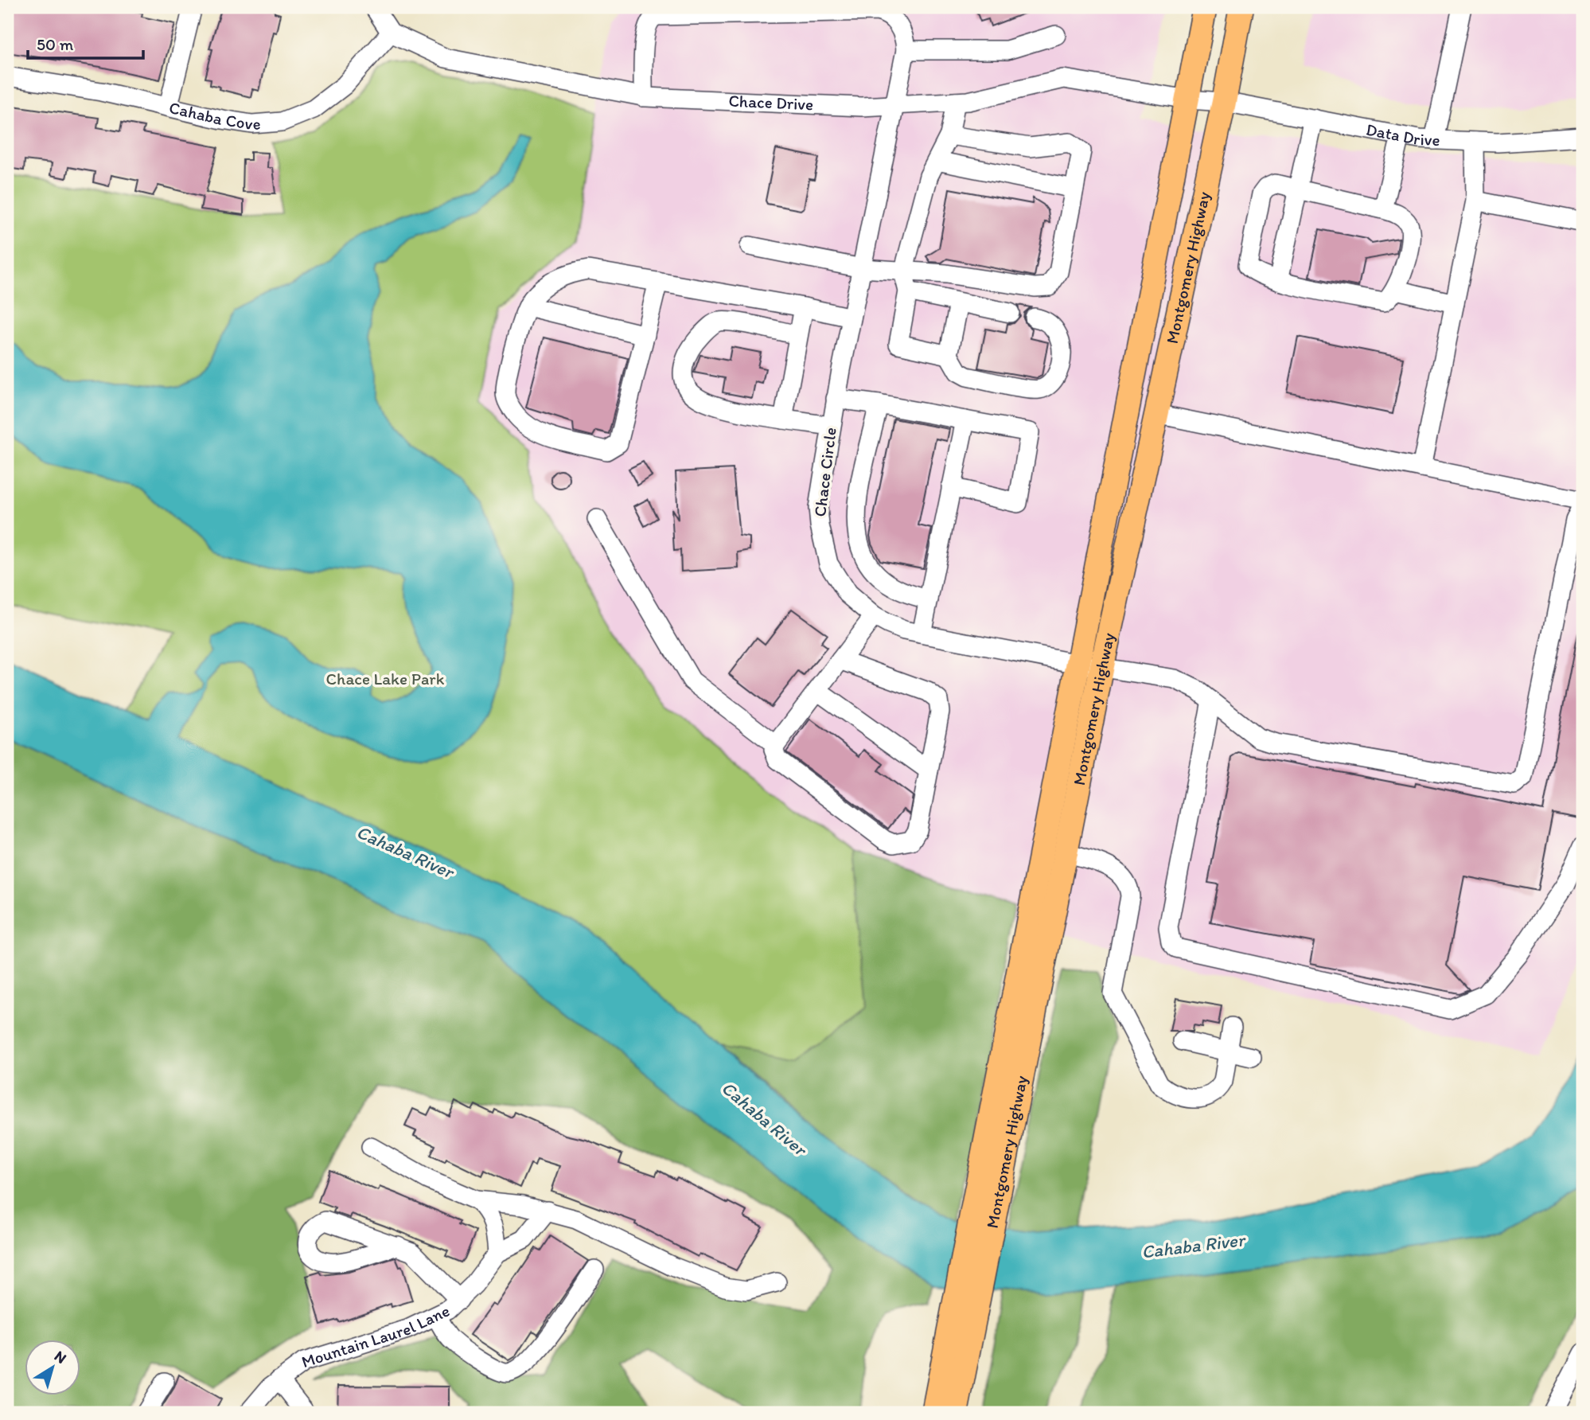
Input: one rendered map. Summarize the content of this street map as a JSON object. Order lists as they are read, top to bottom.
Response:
{
  "streets": {
    "main road": ["Montgomery Highway"],
    "street": [
      "Chace Drive",
      "Cahaba Cove",
      "Data Drive",
      "Chace Circle",
      "Mountain Laurel Lane"
    ]
  },
  "crossings": [
    ["Chace Drive", "Cahaba Cove"],
    ["Chace Drive", "Data Drive"],
    ["Chace Drive", "Montgomery Highway"],
    ["Chace Drive", "Chace Circle"],
    ["Data Drive", "Montgomery Highway"],
    ["Montgomery Highway", "Chace Circle"]
  ],
  "water": ["Cahaba River"],
  "parks": ["Chace Lake Park"],
  "scale_bar": "50 m",
  "north": "top right"
}
